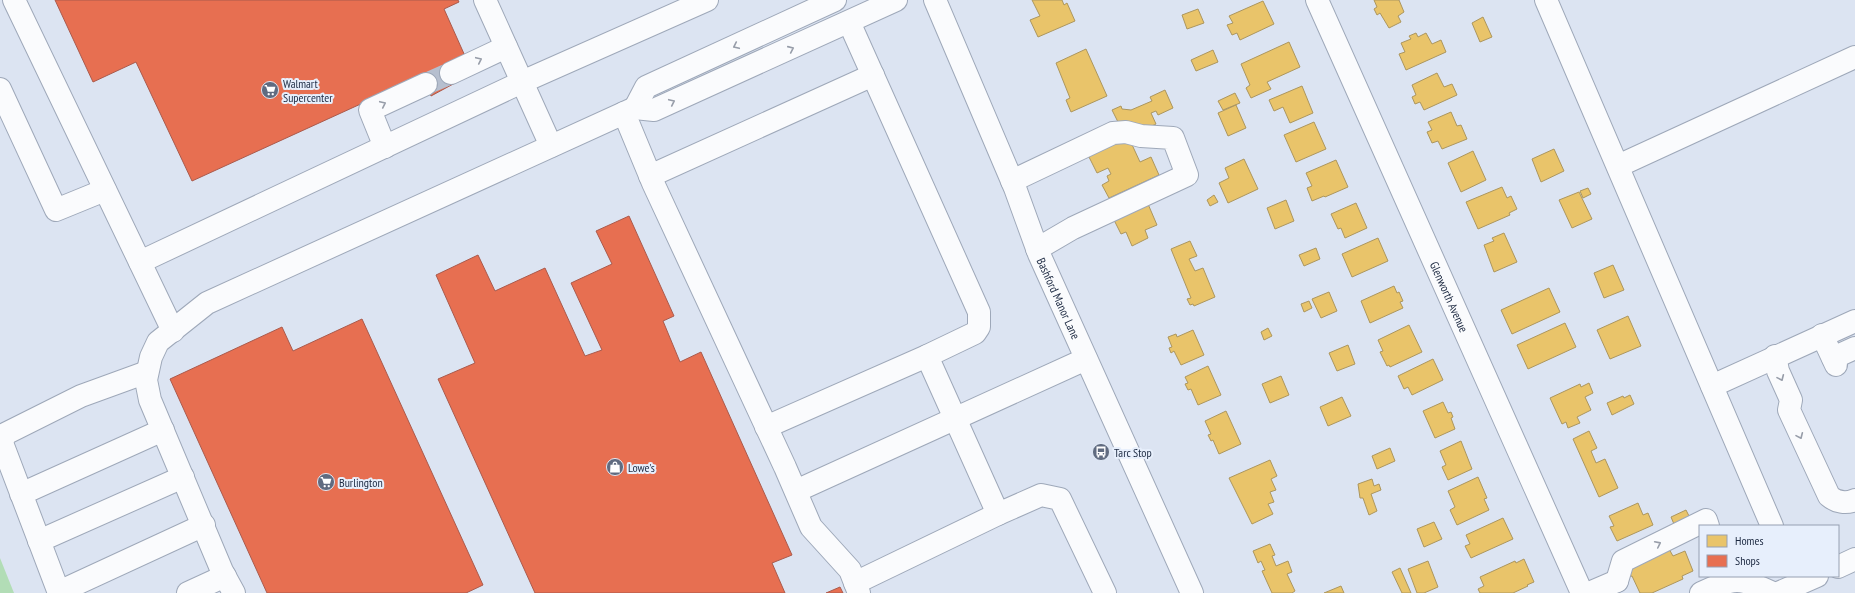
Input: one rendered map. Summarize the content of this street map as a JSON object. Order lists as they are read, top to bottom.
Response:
{
  "streets": {
    "street": ["Glenworth Avenue", "Bashford Manor Lane"]
  },
  "places": {
    "supermarket": ["Walmart Supercenter", "Burlington"],
    "bus stop": ["Tarc Stop"],
    "shop": ["Lowe's"]
  },
  "legend": ["Homes", "Shops"]
}
